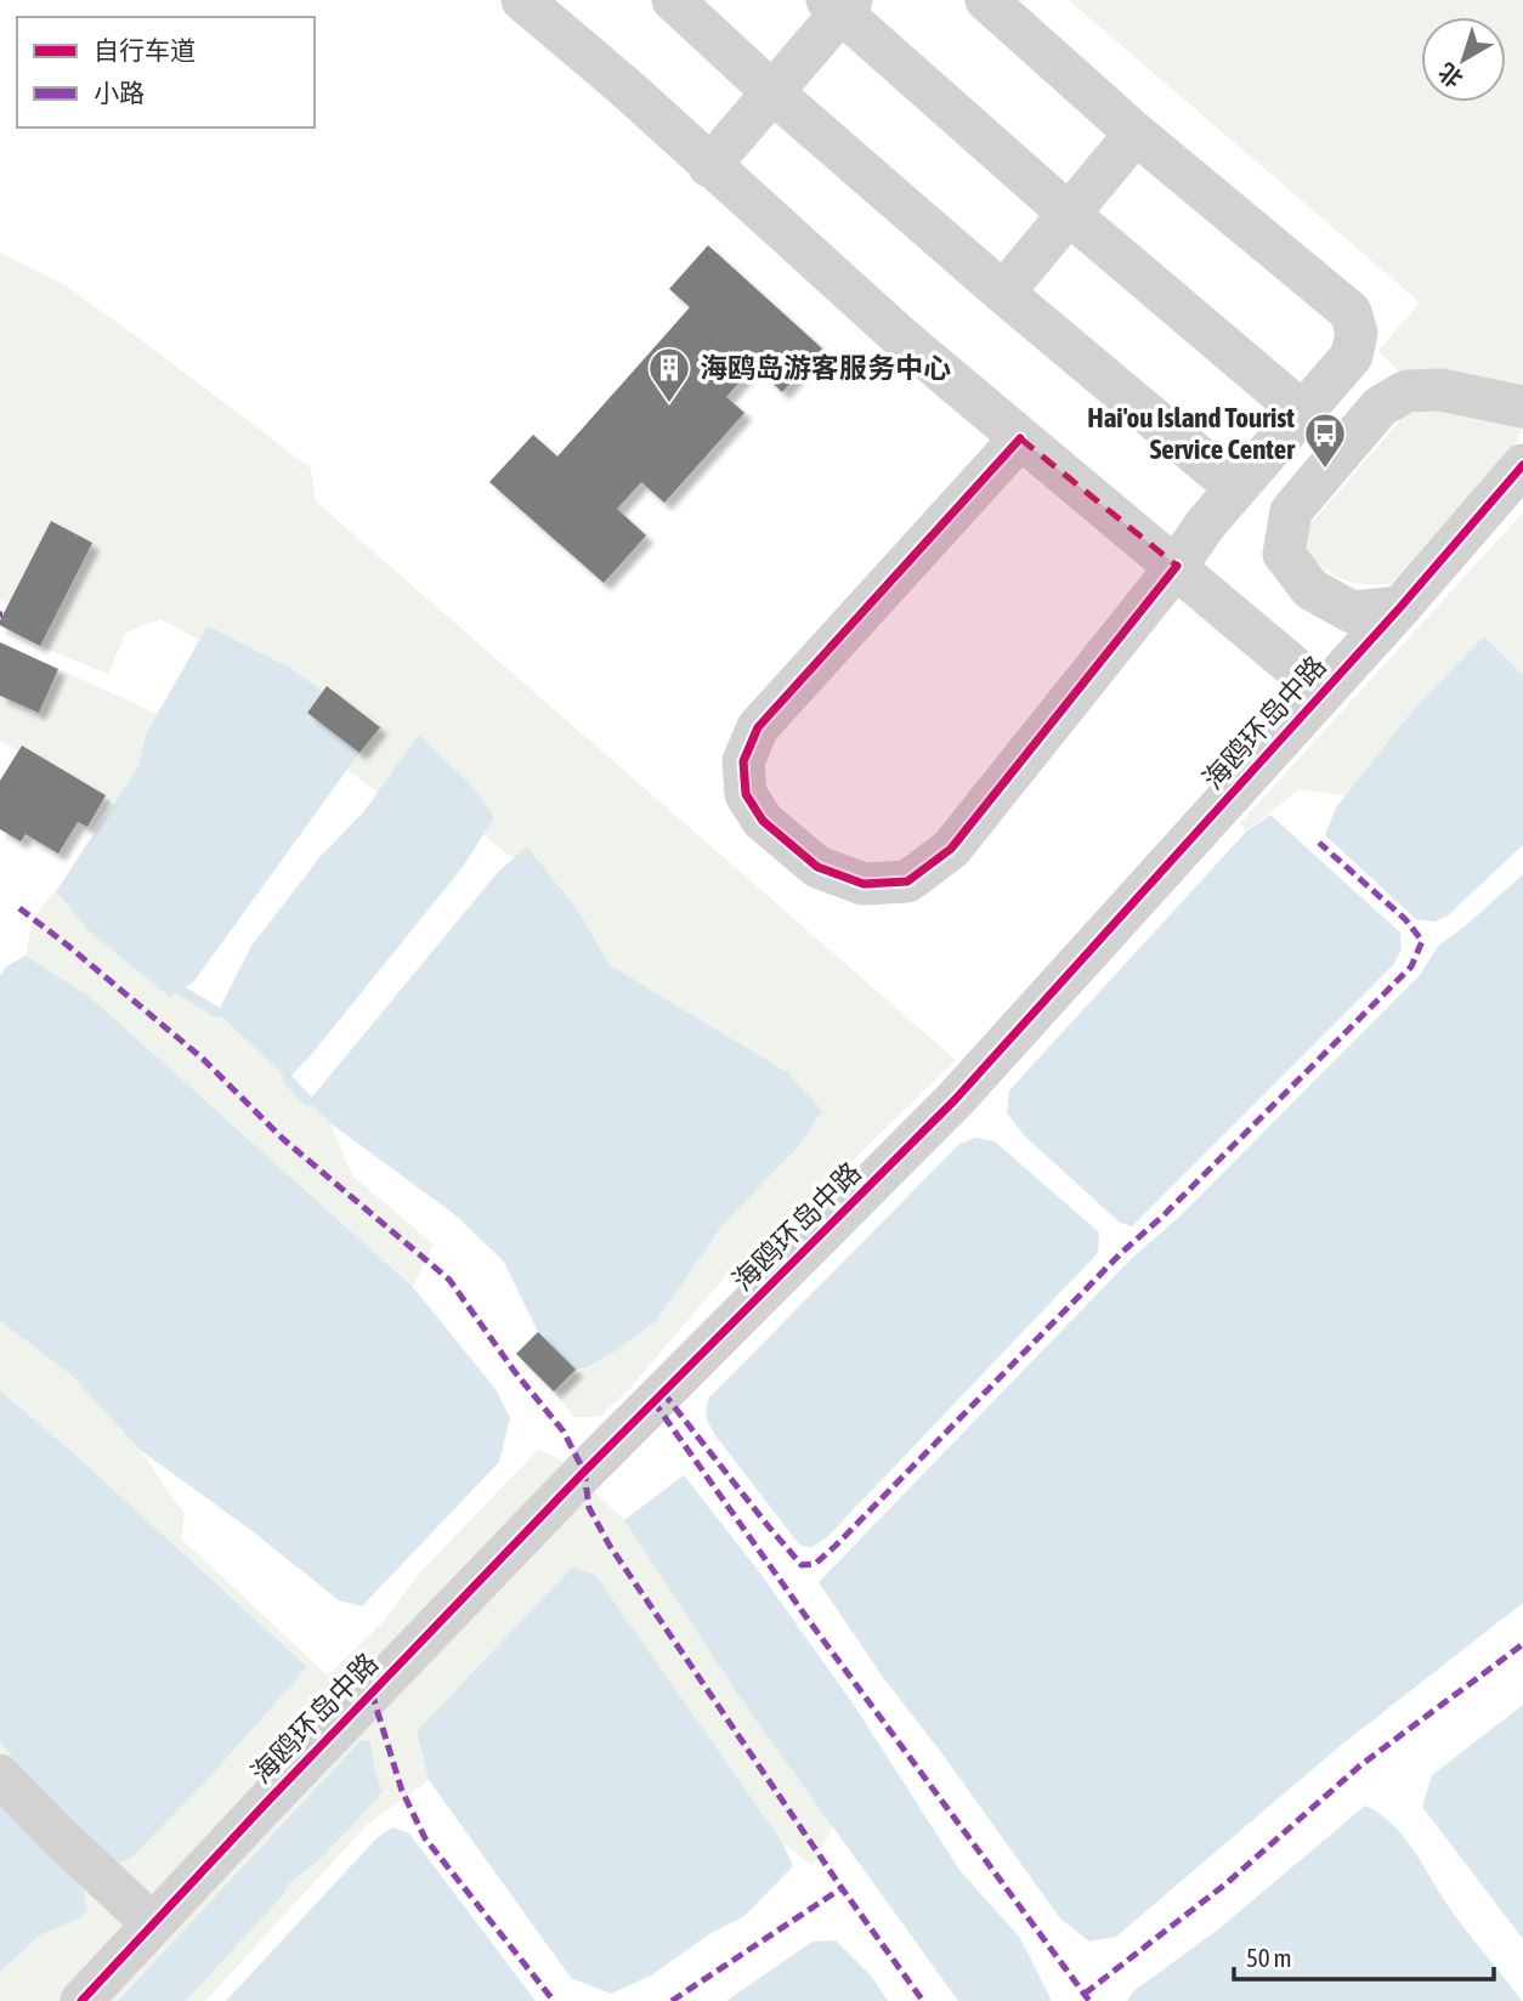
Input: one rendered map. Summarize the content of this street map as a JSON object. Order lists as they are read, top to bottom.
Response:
{
  "streets": {
    "street": ["海鸥环岛中路"]
  },
  "places": {
    "building": ["海鸥岛游客服务中心"],
    "bus stop": ["Hai'ou Island Tourist Service Center"]
  },
  "legend": ["自行车道", "小路"],
  "scale_bar": "50 m",
  "north": "bottom left"
}
